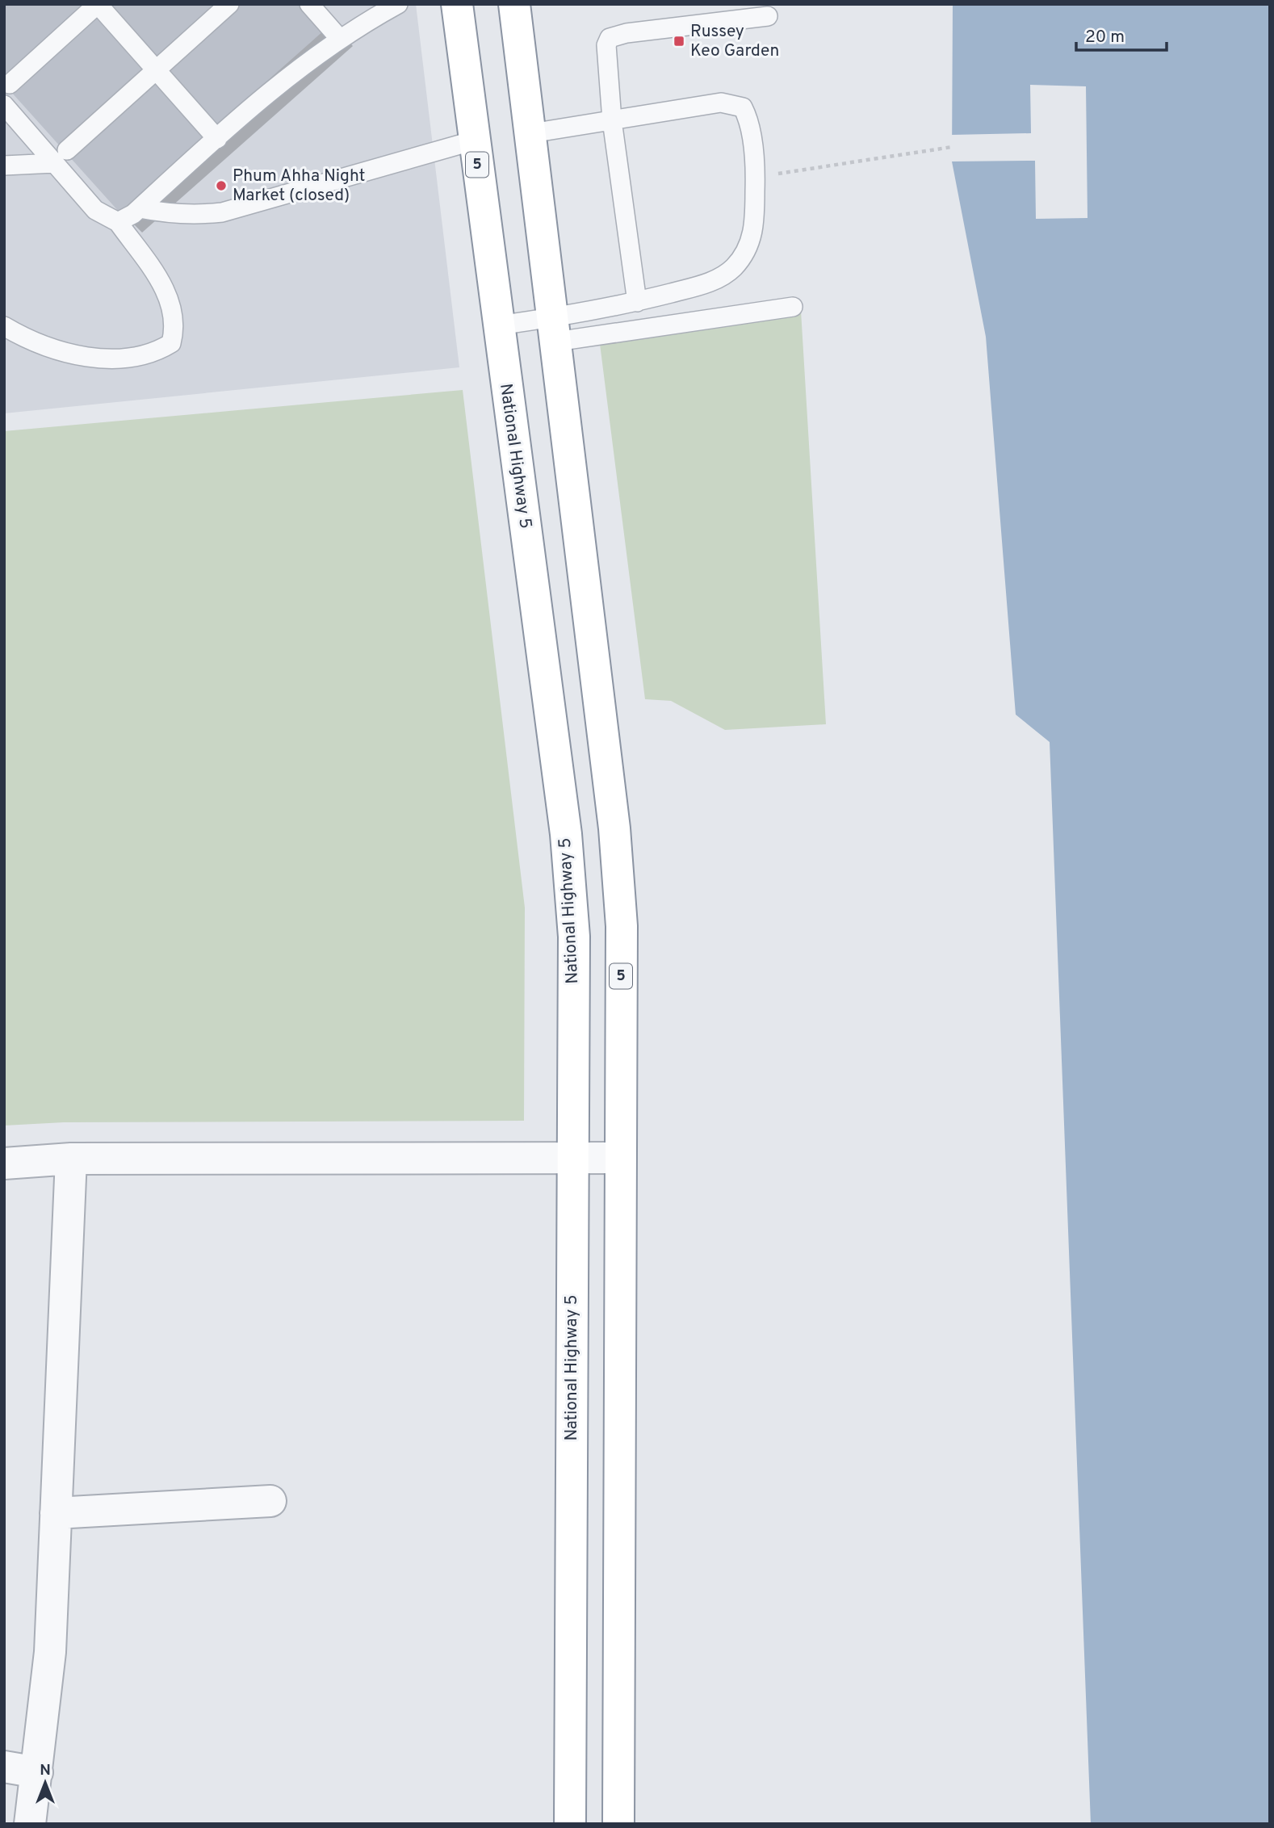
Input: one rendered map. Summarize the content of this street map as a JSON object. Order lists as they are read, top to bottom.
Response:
{
  "streets": {
    "highway": ["5", "National Highway 5"]
  },
  "places": {
    "transit": ["Russey Keo Garden"],
    "other": ["Phum Ahha Night Market (closed)"]
  },
  "scale_bar": "20 m",
  "north": "top"
}
